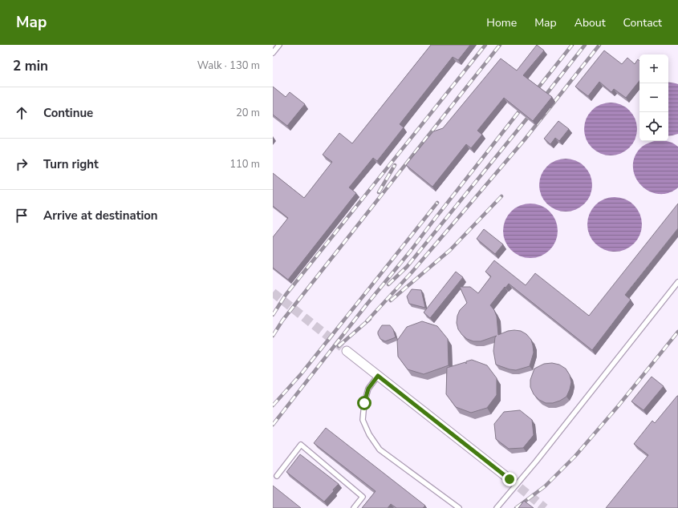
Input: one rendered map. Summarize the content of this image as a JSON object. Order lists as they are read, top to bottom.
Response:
{
  "page": {
    "header": "Map",
    "nav": [
      "Home",
      "Map",
      "About",
      "Contact"
    ],
    "heading": ["2 min", "Walk · 130 m"],
    "map_buttons": ["+", "−"],
    "list": [
      ["Continue", "20 m"],
      ["Turn right", "110 m"],
      "Arrive at destination"
    ]
  }
}
